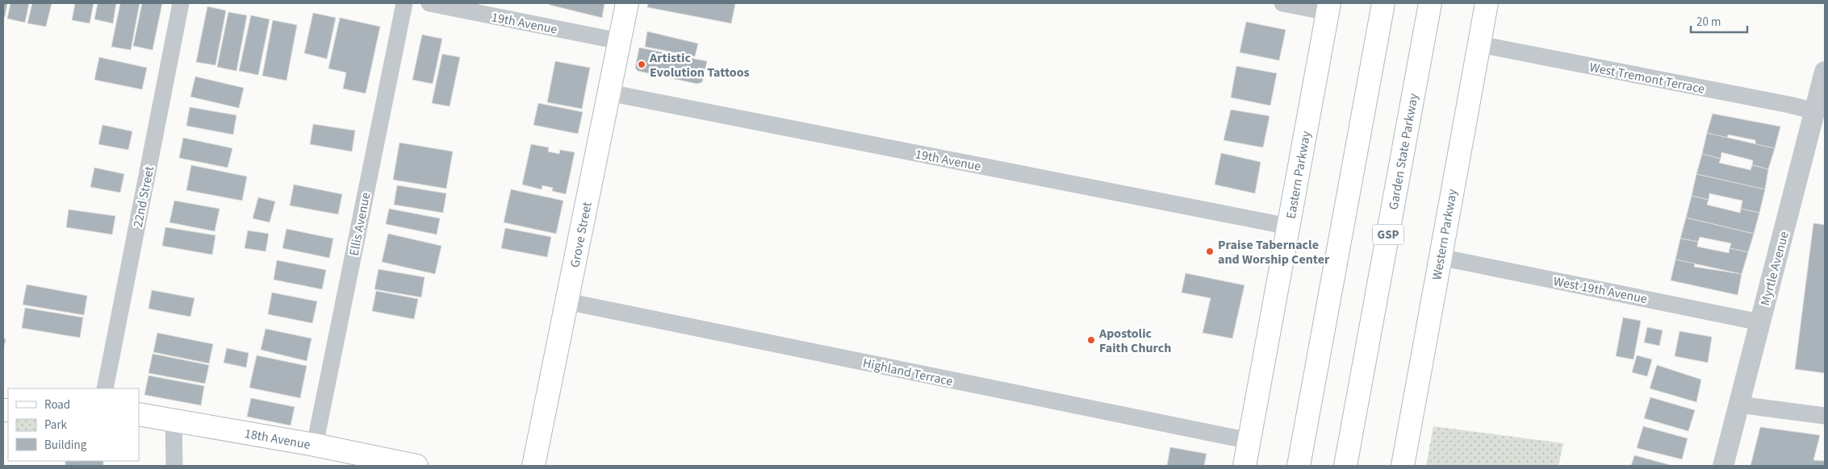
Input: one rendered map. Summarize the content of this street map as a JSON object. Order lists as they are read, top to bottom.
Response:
{
  "streets": {
    "main road": [
      "Garden State Parkway",
      "Eastern Parkway",
      "Grove Street",
      "GSP",
      "Western Parkway",
      "18th Avenue"
    ],
    "street": [
      "19th Avenue",
      "West Tremont Terrace",
      "22nd Street",
      "Ellis Avenue",
      "Myrtle Avenue",
      "West 19th Avenue",
      "Highland Terrace"
    ]
  },
  "crossings": [
    ["19th Avenue", "Eastern Parkway"],
    ["19th Avenue", "Grove Street"],
    ["West Tremont Terrace", "Western Parkway"],
    ["West Tremont Terrace", "Myrtle Avenue"],
    ["Eastern Parkway", "Highland Terrace"],
    ["Ellis Avenue", "18th Avenue"],
    ["Grove Street", "Highland Terrace"],
    ["Western Parkway", "West 19th Avenue"],
    ["Myrtle Avenue", "West 19th Avenue"]
  ],
  "places": ["Artistic Evolution Tattoos", "Praise Tabernacle and Worship Center", "Apostolic Faith Church"],
  "legend": ["Road", "Park", "Building"],
  "scale_bar": "20 m"
}
